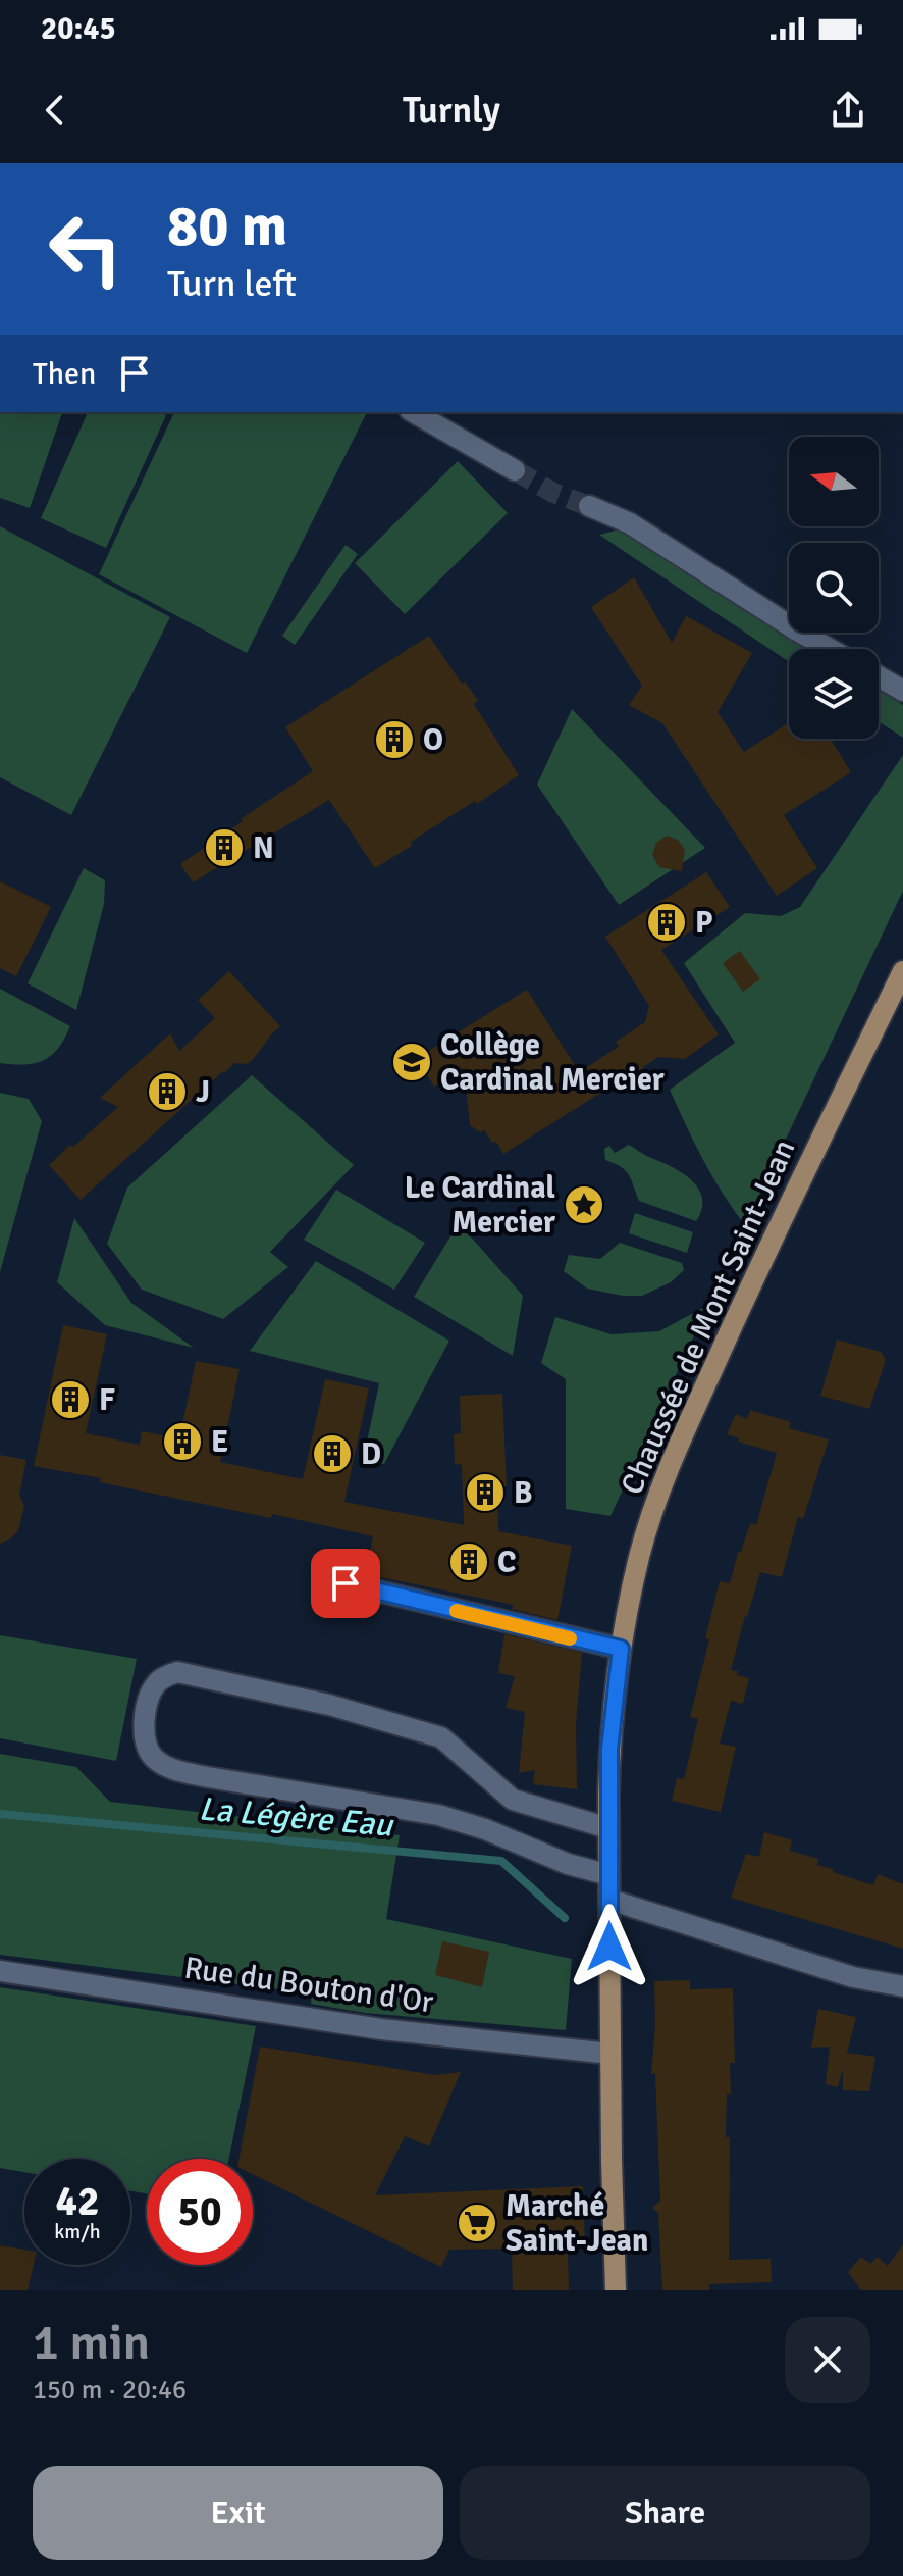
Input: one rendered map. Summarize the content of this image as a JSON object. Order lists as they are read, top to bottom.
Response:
{
  "streets": {
    "main road": ["Chaussée de Mont Saint-Jean"],
    "street": ["Rue du Bouton d'Or"]
  },
  "crossings": [
    ["Chaussée de Mont Saint-Jean", "Rue du Bouton d'Or"]
  ],
  "water": ["La Légère Eau"],
  "places": {
    "building": [
      "O",
      "N",
      "P",
      "J",
      "F",
      "E",
      "D",
      "B",
      "C"
    ],
    "school or university": ["Collège Cardinal Mercier"],
    "place": ["Le Cardinal Mercier"],
    "supermarket": ["Marché Saint-Jean"]
  },
  "north": "left",
  "page": {
    "status": "20:45",
    "header": "Turnly",
    "turn": ["80 m", "Turn left"],
    "then": "Then",
    "speed": "42 km/h",
    "limit": "50",
    "heading": ["1 min", "150 m · 20:46"],
    "buttons": ["Exit", "Share"]
  }
}
